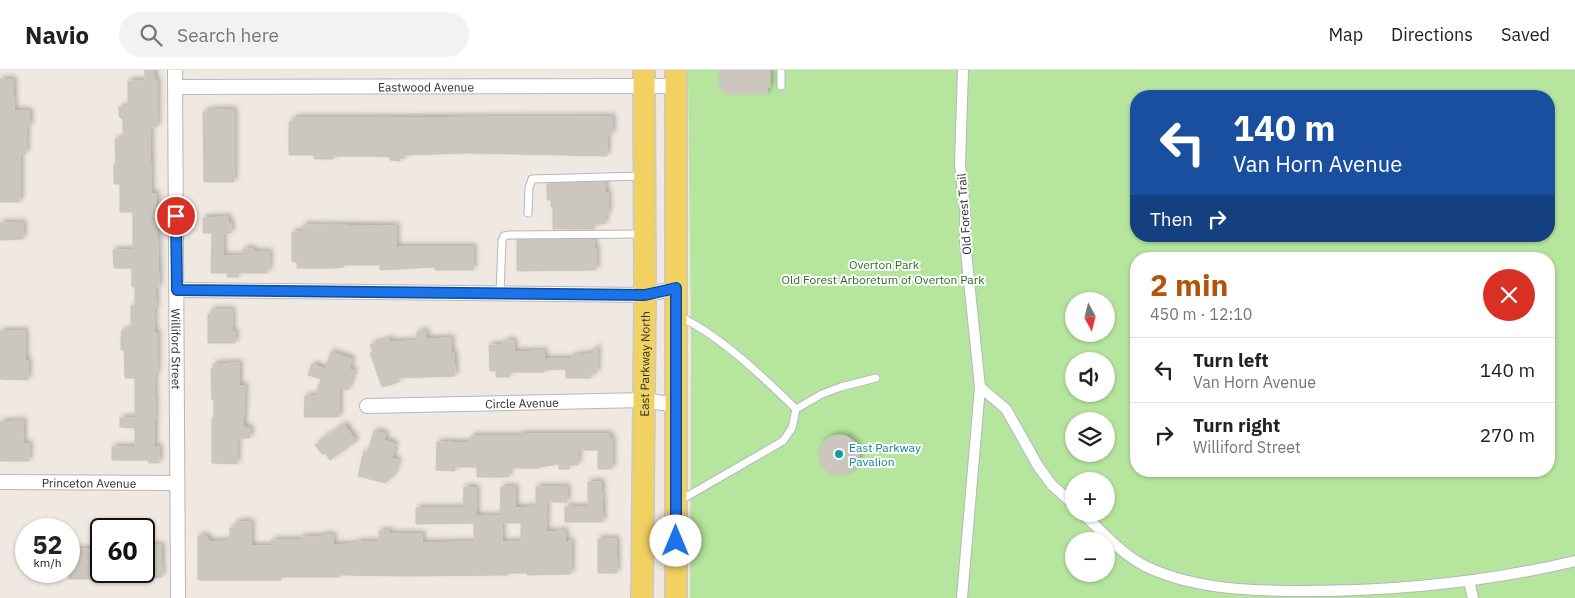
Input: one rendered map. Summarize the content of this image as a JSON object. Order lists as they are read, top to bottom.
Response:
{
  "streets": {
    "main road": ["East Parkway North"],
    "street": [
      "Eastwood Avenue",
      "Old Forest Trail",
      "Williford Street",
      "Circle Avenue",
      "Princeton Avenue"
    ]
  },
  "crossings": [
    ["Eastwood Avenue", "Williford Street"],
    ["Eastwood Avenue", "East Parkway North"],
    ["Williford Street", "Princeton Avenue"],
    ["East Parkway North", "Circle Avenue"]
  ],
  "parks": ["Overton Park", "Old Forest Arboretum of Overton Park"],
  "places": ["East Parkway Pavalion"],
  "north": "bottom",
  "page": {
    "header": "Navio",
    "search": "Search here",
    "nav": ["Map", "Directions", "Saved"],
    "turn": ["140 m", "Van Horn Avenue"],
    "then": "Then",
    "heading": ["2 min", "450 m · 12:10"],
    "map_buttons": ["+", "−"],
    "list": [
      {
        "name": "Turn left",
        "note": "Van Horn Avenue",
        "value": "140 m"
      },
      {
        "name": "Turn right",
        "note": "Williford Street",
        "value": "270 m"
      }
    ],
    "speed": "52 km/h",
    "limit": "60"
  }
}
